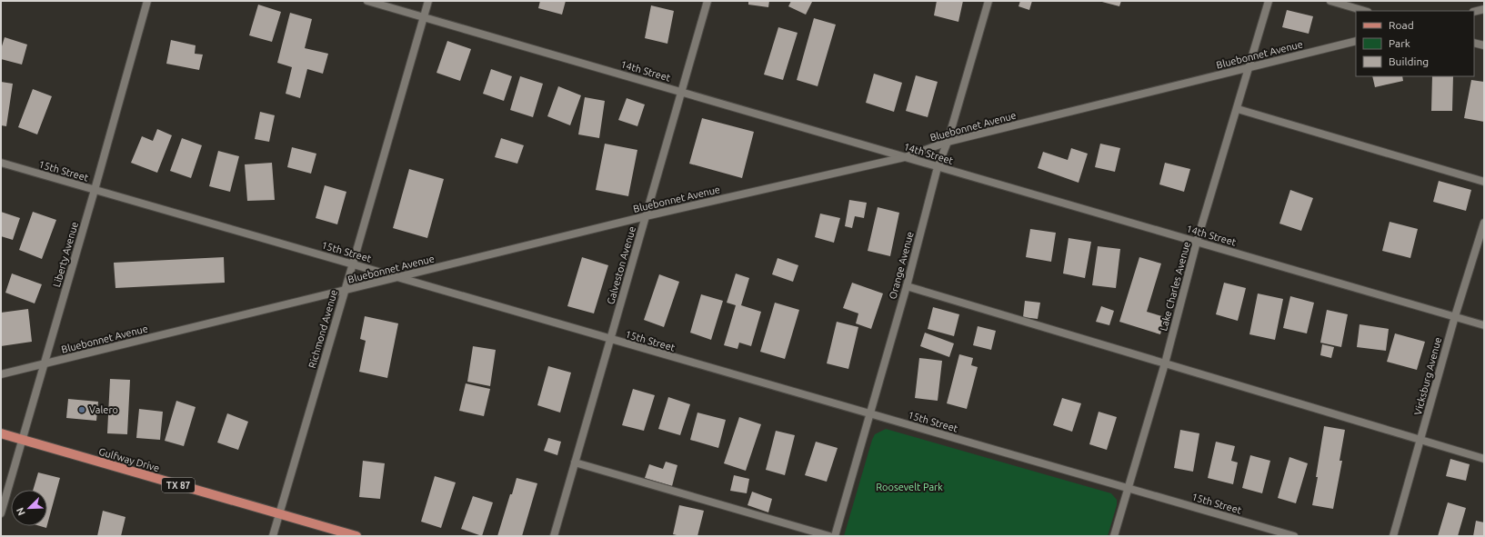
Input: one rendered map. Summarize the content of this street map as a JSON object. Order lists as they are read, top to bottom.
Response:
{
  "streets": {
    "main road": ["Gulfway Drive", "TX 87"],
    "street": [
      "Bluebonnet Avenue",
      "14th Street",
      "15th Street",
      "Liberty Avenue",
      "Galveston Avenue",
      "Orange Avenue",
      "Lake Charles Avenue",
      "Richmond Avenue",
      "Vicksburg Avenue"
    ]
  },
  "crossings": [
    ["Bluebonnet Avenue", "14th Street"],
    ["Bluebonnet Avenue", "15th Street"],
    ["Bluebonnet Avenue", "Liberty Avenue"],
    ["Bluebonnet Avenue", "Galveston Avenue"],
    ["Bluebonnet Avenue", "Orange Avenue"],
    ["Bluebonnet Avenue", "Lake Charles Avenue"],
    ["Bluebonnet Avenue", "Richmond Avenue"],
    ["14th Street", "Galveston Avenue"],
    ["14th Street", "Orange Avenue"],
    ["14th Street", "Lake Charles Avenue"],
    ["14th Street", "Richmond Avenue"],
    ["14th Street", "Vicksburg Avenue"],
    ["15th Street", "Liberty Avenue"],
    ["15th Street", "Galveston Avenue"],
    ["15th Street", "Orange Avenue"],
    ["15th Street", "Lake Charles Avenue"],
    ["15th Street", "Richmond Avenue"],
    ["Liberty Avenue", "Gulfway Drive"],
    ["Richmond Avenue", "Gulfway Drive"]
  ],
  "parks": ["Roosevelt Park"],
  "places": ["Valero"],
  "legend": ["Road", "Park", "Building"],
  "north": "bottom left"
}
